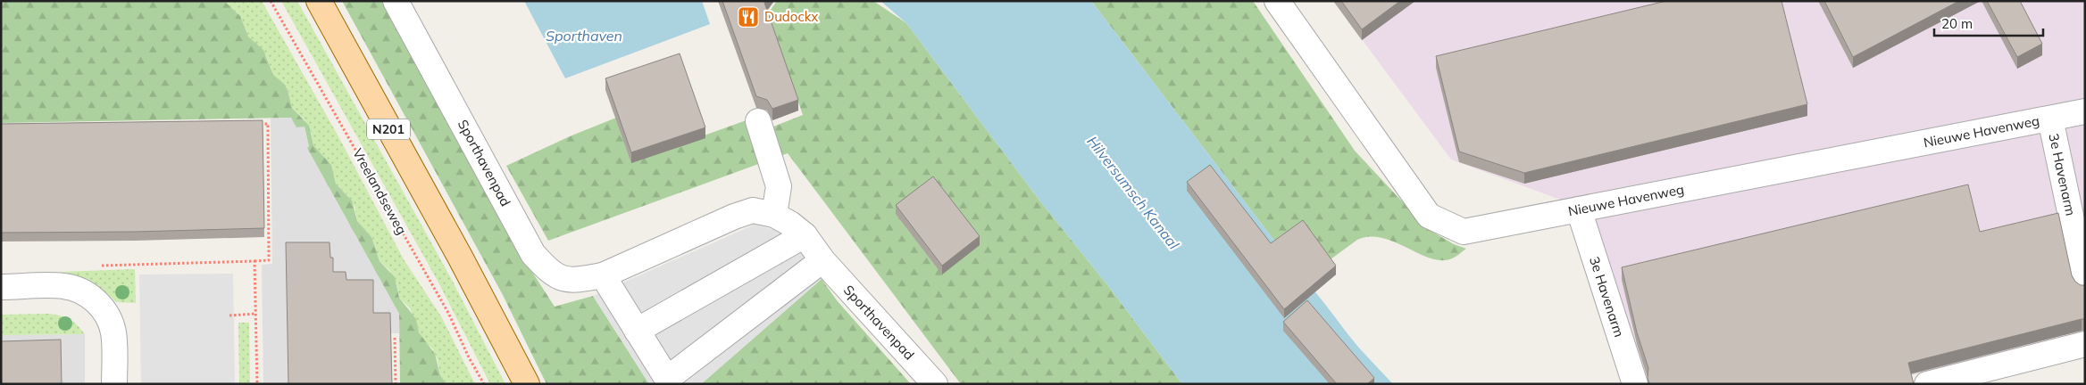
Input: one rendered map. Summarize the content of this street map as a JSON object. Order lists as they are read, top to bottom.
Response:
{
  "streets": {
    "main road": ["N201"],
    "street": ["Nieuwe Havenweg", "Sporthavenpad", "3e Havenarm"],
    "path": ["Vreelandseweg"]
  },
  "crossings": [
    ["Nieuwe Havenweg", "3e Havenarm"]
  ],
  "water": ["Sporthaven", "Hilversumsch Kanaal"],
  "places": {
    "restaurant": ["Dudockx"]
  },
  "scale_bar": "20 m"
}
